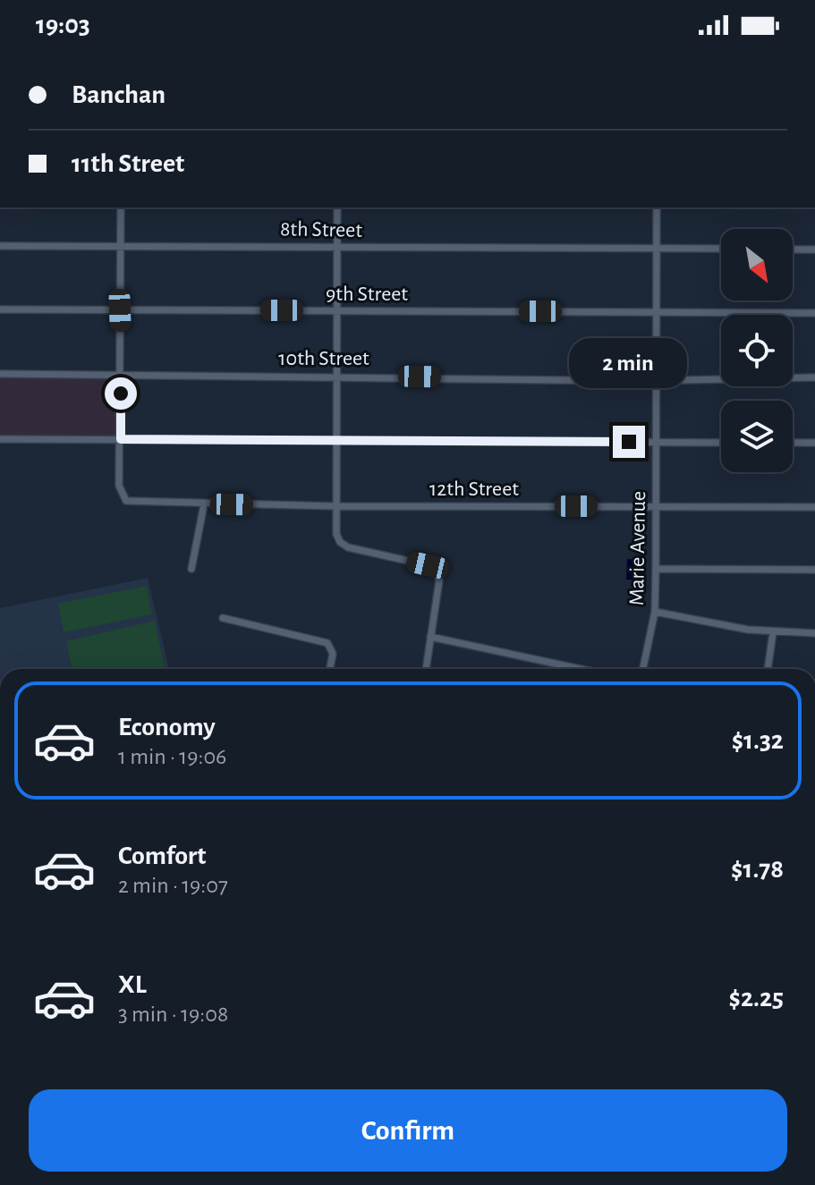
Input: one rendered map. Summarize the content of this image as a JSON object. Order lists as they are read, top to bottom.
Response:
{
  "streets": {
    "street": [
      "8th Street",
      "9th Street",
      "10th Street",
      "12th Street",
      "Marie Avenue"
    ]
  },
  "crossings": [
    ["8th Street", "Marie Avenue"],
    ["9th Street", "Marie Avenue"],
    ["10th Street", "Marie Avenue"],
    ["12th Street", "Marie Avenue"]
  ],
  "north": "bottom right",
  "page": {
    "status": "19:03",
    "banner": ["Banchan", "11th Street"],
    "bubble": "2 min",
    "list": [
      {
        "name": "Economy",
        "note": "1 min · 19:06",
        "value": "$1.32"
      },
      {
        "name": "Comfort",
        "note": "2 min · 19:07",
        "value": "$1.78"
      },
      {
        "name": "XL",
        "note": "3 min · 19:08",
        "value": "$2.25"
      }
    ],
    "buttons": "Confirm"
  }
}
